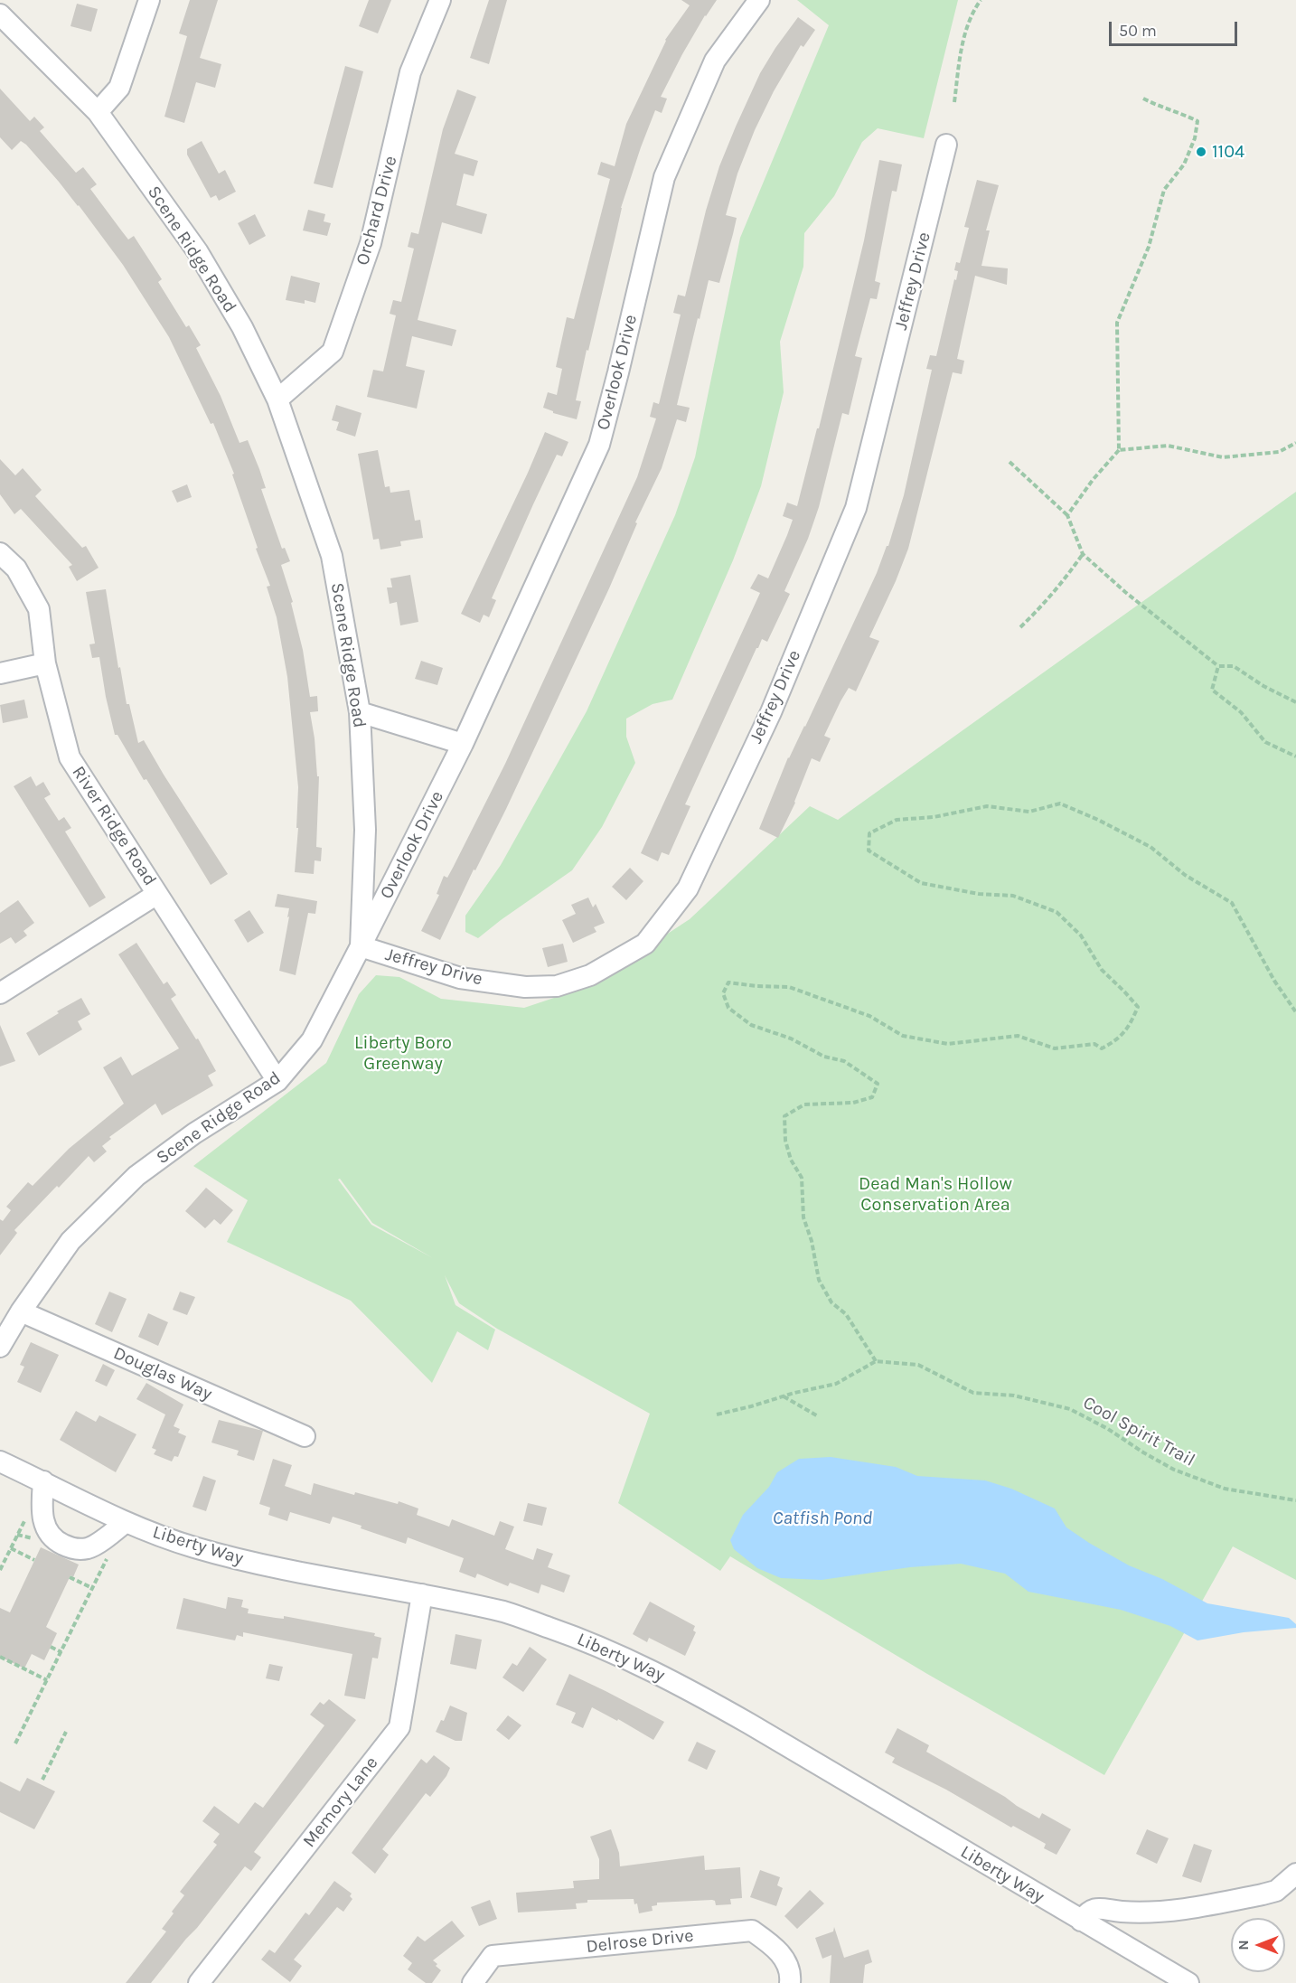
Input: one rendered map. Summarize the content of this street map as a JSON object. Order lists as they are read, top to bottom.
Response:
{
  "streets": {
    "street": [
      "Orchard Drive",
      "Scene Ridge Road",
      "Jeffrey Drive",
      "Overlook Drive",
      "River Ridge Road",
      "Douglas Way",
      "Liberty Way",
      "Memory Lane",
      "Delrose Drive"
    ],
    "path": ["Cool Spirit Trail"]
  },
  "crossings": [
    ["Orchard Drive", "Scene Ridge Road"],
    ["Scene Ridge Road", "Jeffrey Drive"],
    ["Scene Ridge Road", "Overlook Drive"],
    ["Scene Ridge Road", "River Ridge Road"],
    ["Scene Ridge Road", "Douglas Way"],
    ["Jeffrey Drive", "Overlook Drive"],
    ["Liberty Way", "Memory Lane"]
  ],
  "water": ["Catfish Pond"],
  "parks": ["Liberty Boro Greenway", "Dead Man's Hollow Conservation Area"],
  "places": ["1104"],
  "scale_bar": "50 m",
  "north": "left"
}
